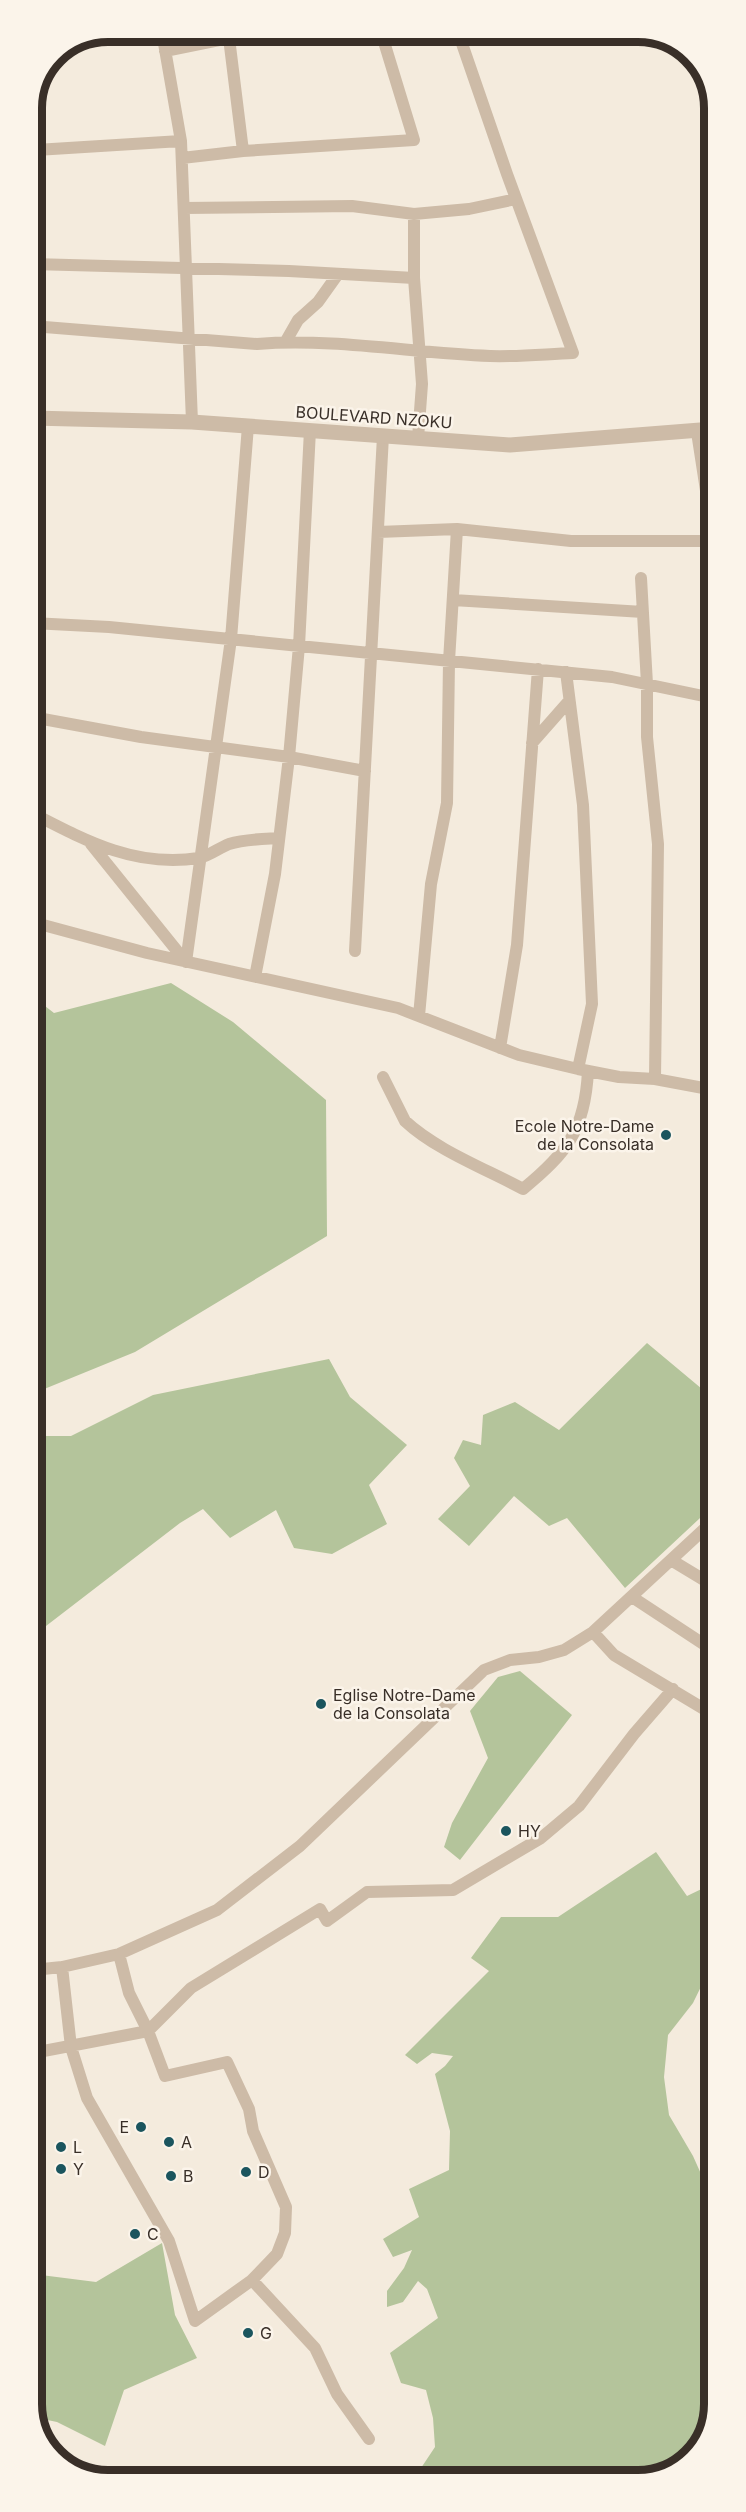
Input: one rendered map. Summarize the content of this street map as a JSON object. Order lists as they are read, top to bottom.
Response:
{
  "streets": {
    "street": ["BOULEVARD NZOKU"]
  },
  "places": [
    "Ecole Notre-Dame de la Consolata",
    "Eglise Notre-Dame de la Consolata",
    "HY",
    "E",
    "A",
    "L",
    "Y",
    "D",
    "B",
    "C",
    "G"
  ]
}
